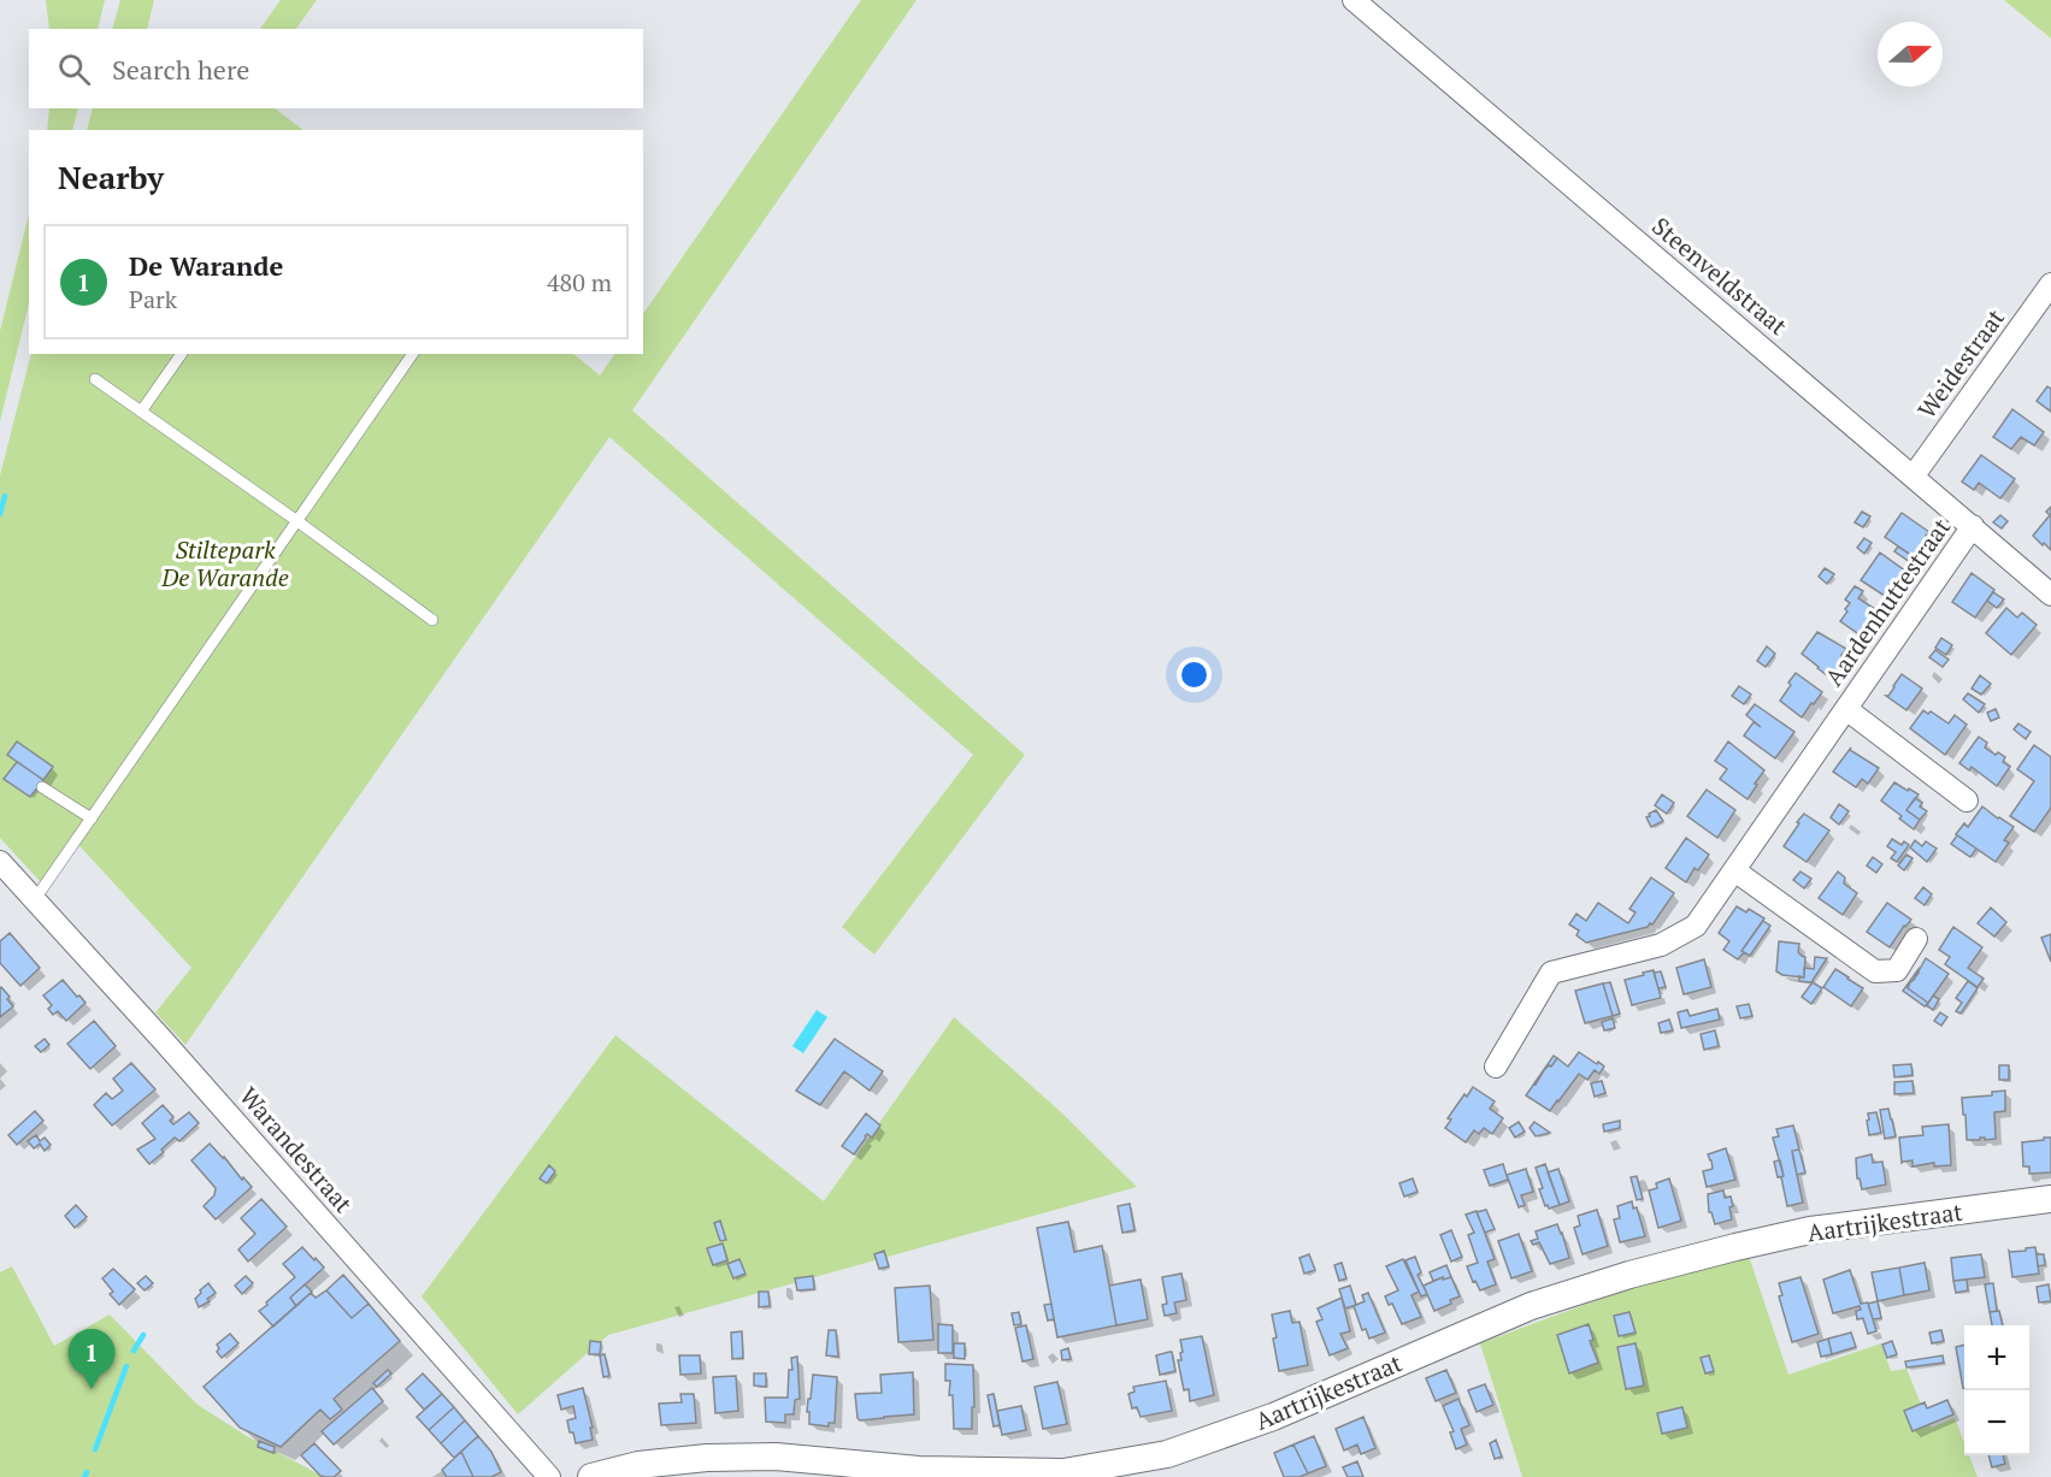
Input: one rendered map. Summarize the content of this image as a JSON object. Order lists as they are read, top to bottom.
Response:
{
  "streets": {
    "street": [
      "Steenveldstraat",
      "Weidestraat",
      "Aardenhuttestraat",
      "Warandestraat",
      "Aartrijkestraat"
    ]
  },
  "crossings": [
    ["Steenveldstraat", "Weidestraat"],
    ["Steenveldstraat", "Aardenhuttestraat"]
  ],
  "parks": ["Stiltepark De Warande"],
  "north": "right",
  "page": {
    "search": "Search here",
    "heading": "Nearby",
    "list": [
      {
        "mark": "1",
        "name": "De Warande",
        "note": "Park",
        "value": "480 m"
      }
    ],
    "map_buttons": ["+", "−"],
    "pins": "1"
  }
}
